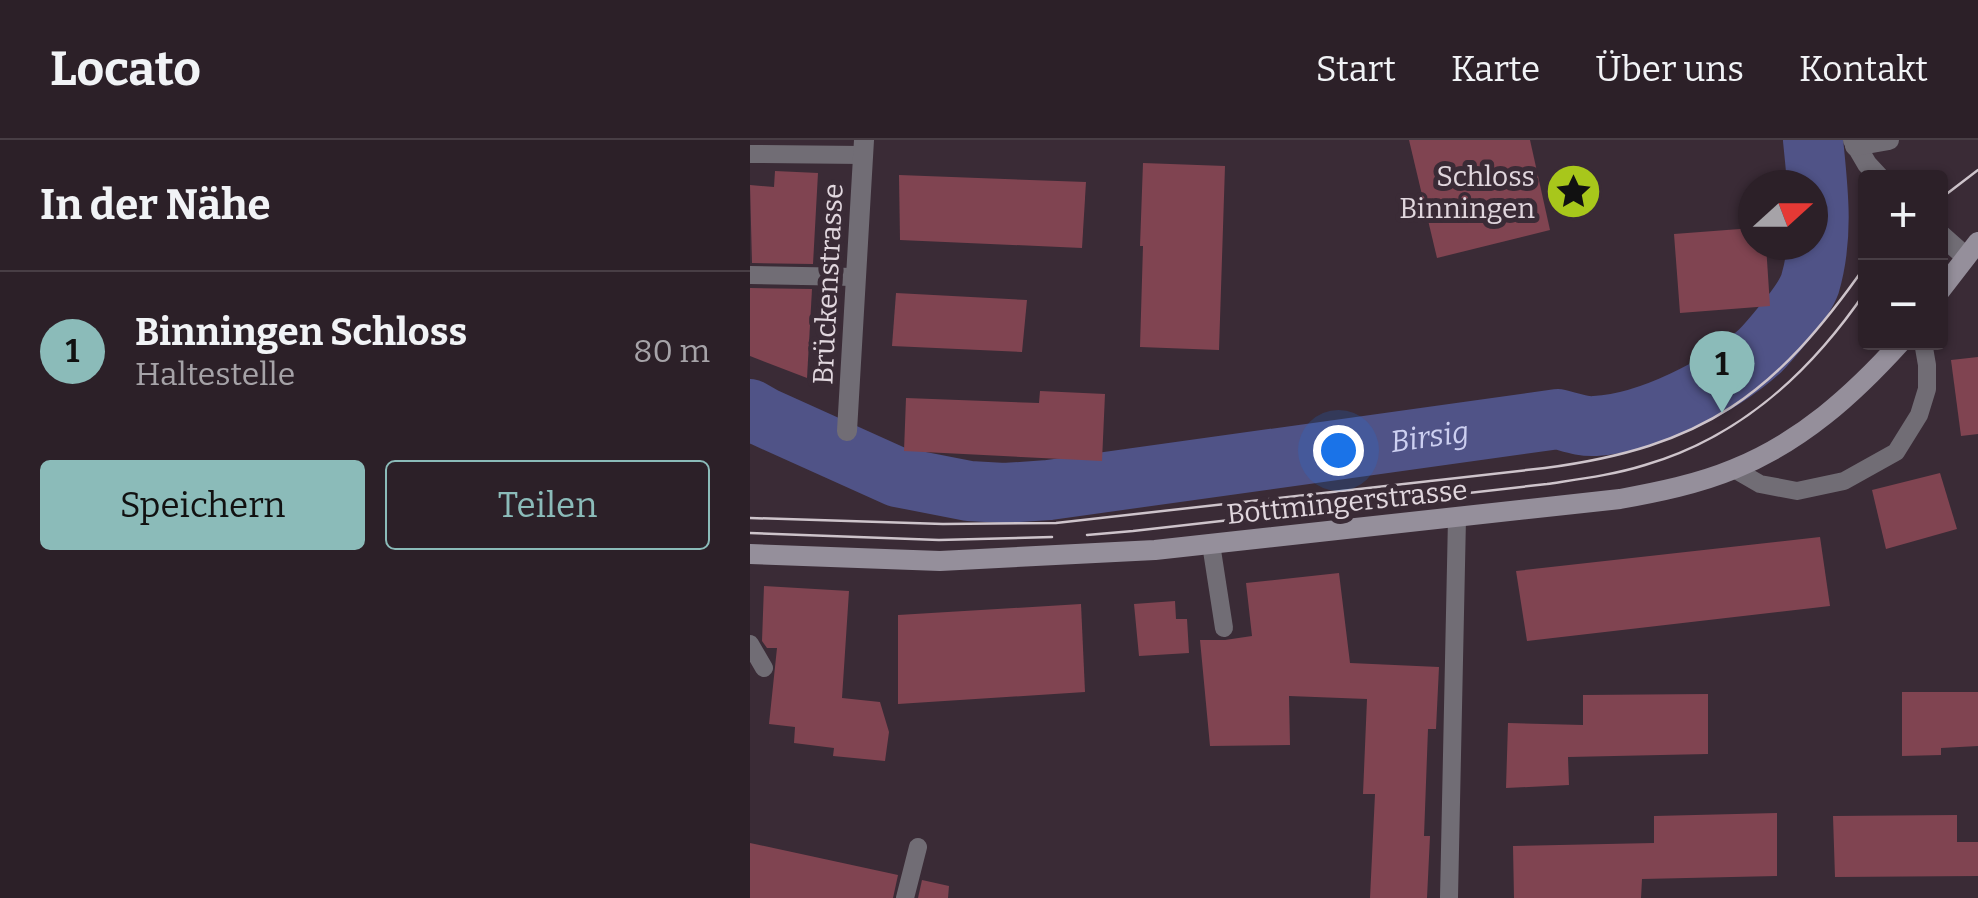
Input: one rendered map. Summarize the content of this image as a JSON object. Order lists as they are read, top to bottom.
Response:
{
  "streets": {
    "main road": ["Bottmingerstrasse"],
    "street": ["Brückenstrasse"]
  },
  "water": ["Birsig"],
  "places": {
    "place": ["Schloss Binningen"]
  },
  "north": "right",
  "page": {
    "header": "Locato",
    "nav": [
      "Start",
      "Karte",
      "Über uns",
      "Kontakt"
    ],
    "heading": "In der Nähe",
    "map_buttons": ["+", "−"],
    "list": [
      {
        "mark": "1",
        "name": "Binningen Schloss",
        "note": "Haltestelle",
        "value": "80 m"
      }
    ],
    "pins": "1",
    "buttons": ["Speichern", "Teilen"]
  }
}
